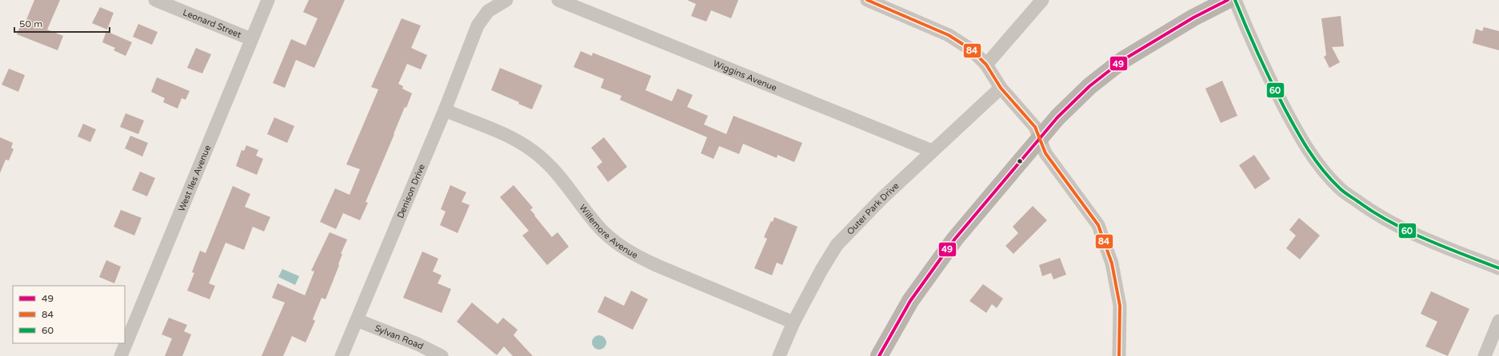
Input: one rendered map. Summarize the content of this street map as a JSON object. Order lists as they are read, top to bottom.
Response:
{
  "streets": {
    "street": [
      "Leonard Street",
      "Wiggins Avenue",
      "West Iles Avenue",
      "Denison Drive",
      "Outer Park Drive",
      "Willemore Avenue",
      "Sylvan Road"
    ]
  },
  "crossings": [
    ["Leonard Street", "West Iles Avenue"],
    ["Wiggins Avenue", "Outer Park Drive"],
    ["Denison Drive", "Willemore Avenue"],
    ["Denison Drive", "Sylvan Road"],
    ["Outer Park Drive", "Willemore Avenue"]
  ],
  "lines": ["transit line 49", "transit line 84", "transit line 60"],
  "legend": ["49", "84", "60"],
  "scale_bar": "50 m"
}
